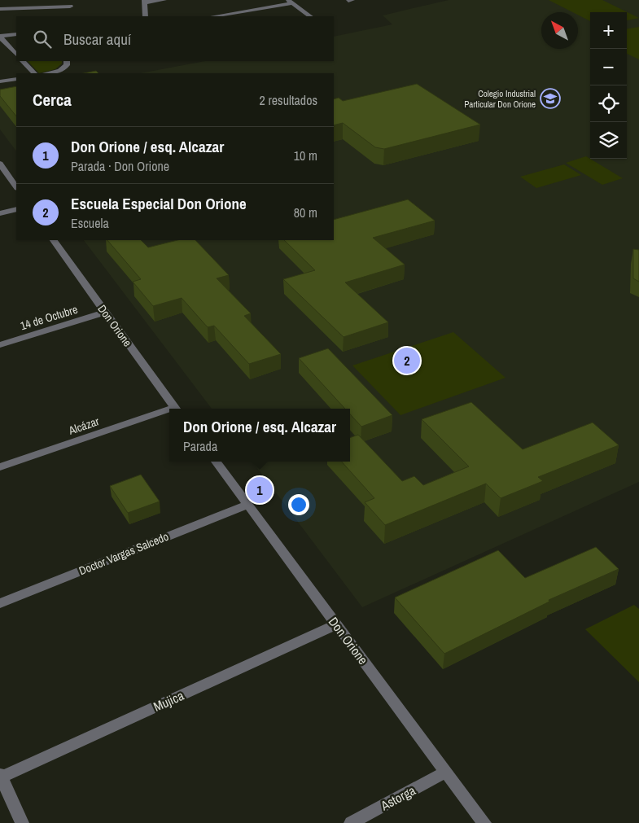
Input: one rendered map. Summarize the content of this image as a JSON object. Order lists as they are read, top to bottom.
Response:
{
  "streets": {
    "street": [
      "14 de Octubre",
      "Don Orione",
      "Alcázar",
      "Doctor Vargas Salcedo",
      "Mujica",
      "Astorga"
    ]
  },
  "crossings": [
    ["14 de Octubre", "Don Orione"],
    ["Don Orione", "Doctor Vargas Salcedo"],
    ["Don Orione", "Mujica"],
    ["Don Orione", "Astorga"]
  ],
  "places": {
    "school or university": ["Colegio Industrial Particular Don Orione"]
  },
  "north": "top left",
  "page": {
    "map_buttons": ["+", "−"],
    "search": "Buscar aquí",
    "heading": ["Cerca", "2 resultados"],
    "list": [
      {
        "mark": "1",
        "name": "Don Orione / esq. Alcazar",
        "note": "Parada · Don Orione",
        "value": "10 m"
      },
      {
        "mark": "2",
        "name": "Escuela Especial Don Orione",
        "note": "Escuela",
        "value": "80 m"
      }
    ],
    "pins": ["2", "1"],
    "popup": ["Don Orione / esq. Alcazar", "Parada"]
  }
}
